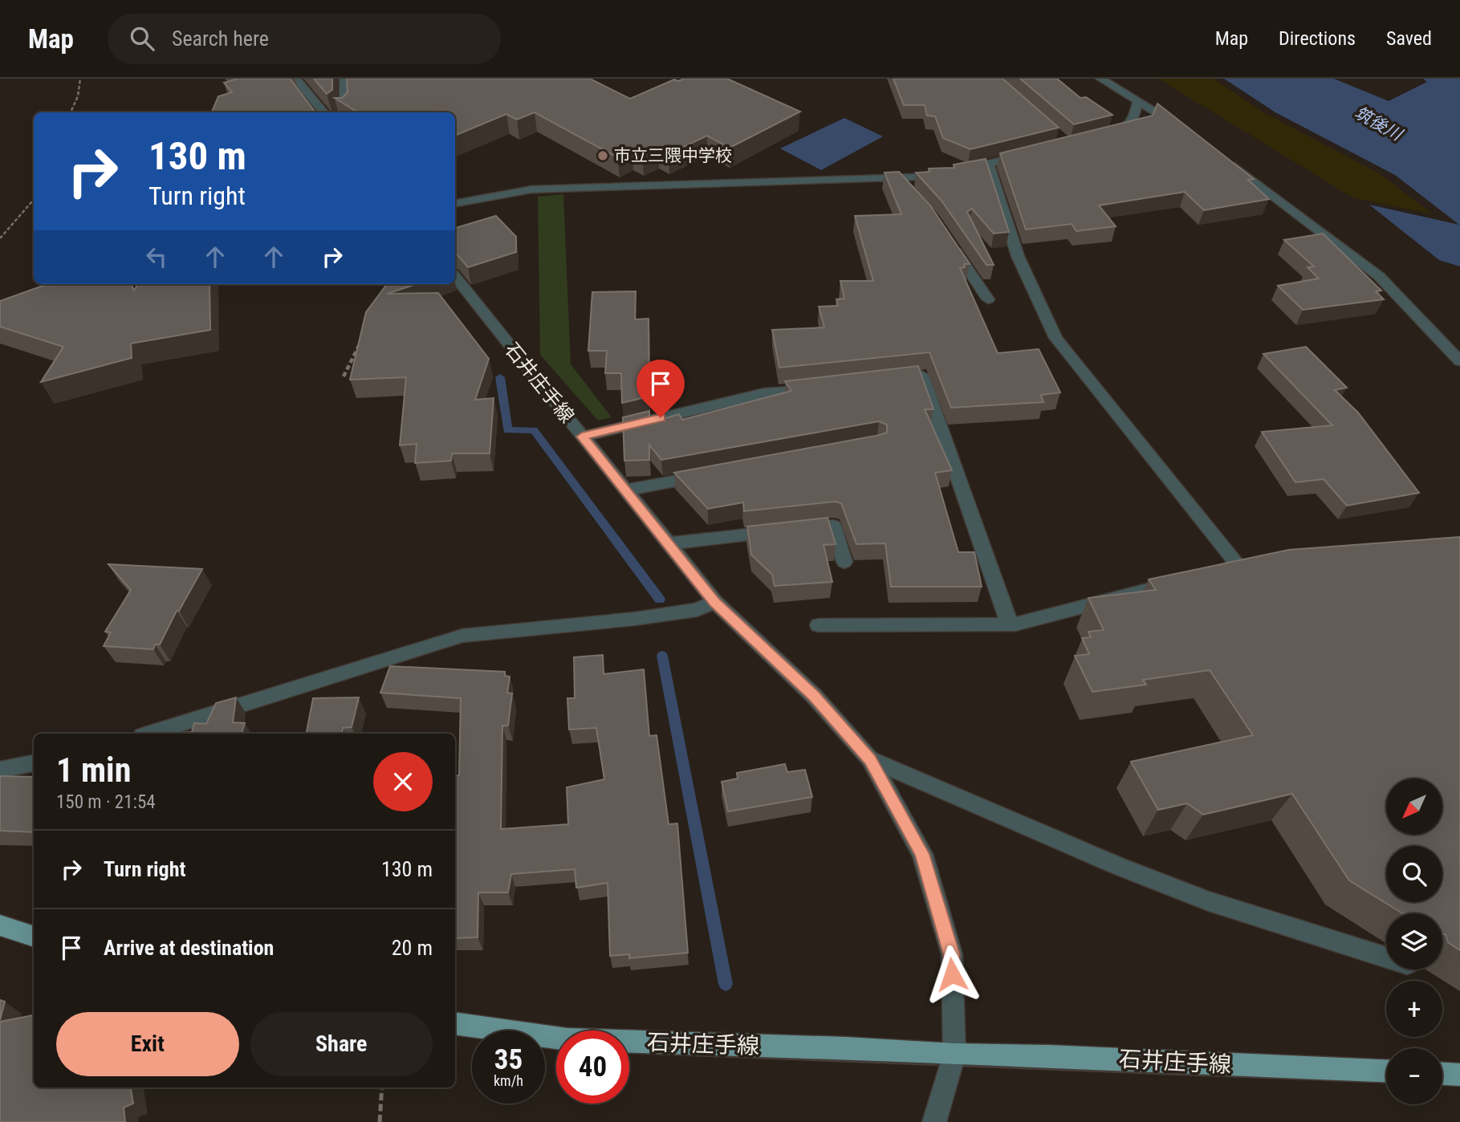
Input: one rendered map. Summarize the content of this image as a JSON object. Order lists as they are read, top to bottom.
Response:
{
  "streets": {
    "main road": ["石井庄手線"]
  },
  "water": ["筑後川"],
  "places": ["市立三隈中学校"],
  "north": "bottom left",
  "page": {
    "header": "Map",
    "search": "Search here",
    "nav": ["Map", "Directions", "Saved"],
    "turn": ["130 m", "Turn right"],
    "heading": ["1 min", "150 m · 21:54"],
    "map_buttons": ["+", "−"],
    "list": [
      {
        "name": "Turn right",
        "value": "130 m"
      },
      {
        "name": "Arrive at destination",
        "value": "20 m"
      }
    ],
    "buttons": ["Exit", "Share"],
    "speed": "35 km/h",
    "limit": "40"
  }
}
